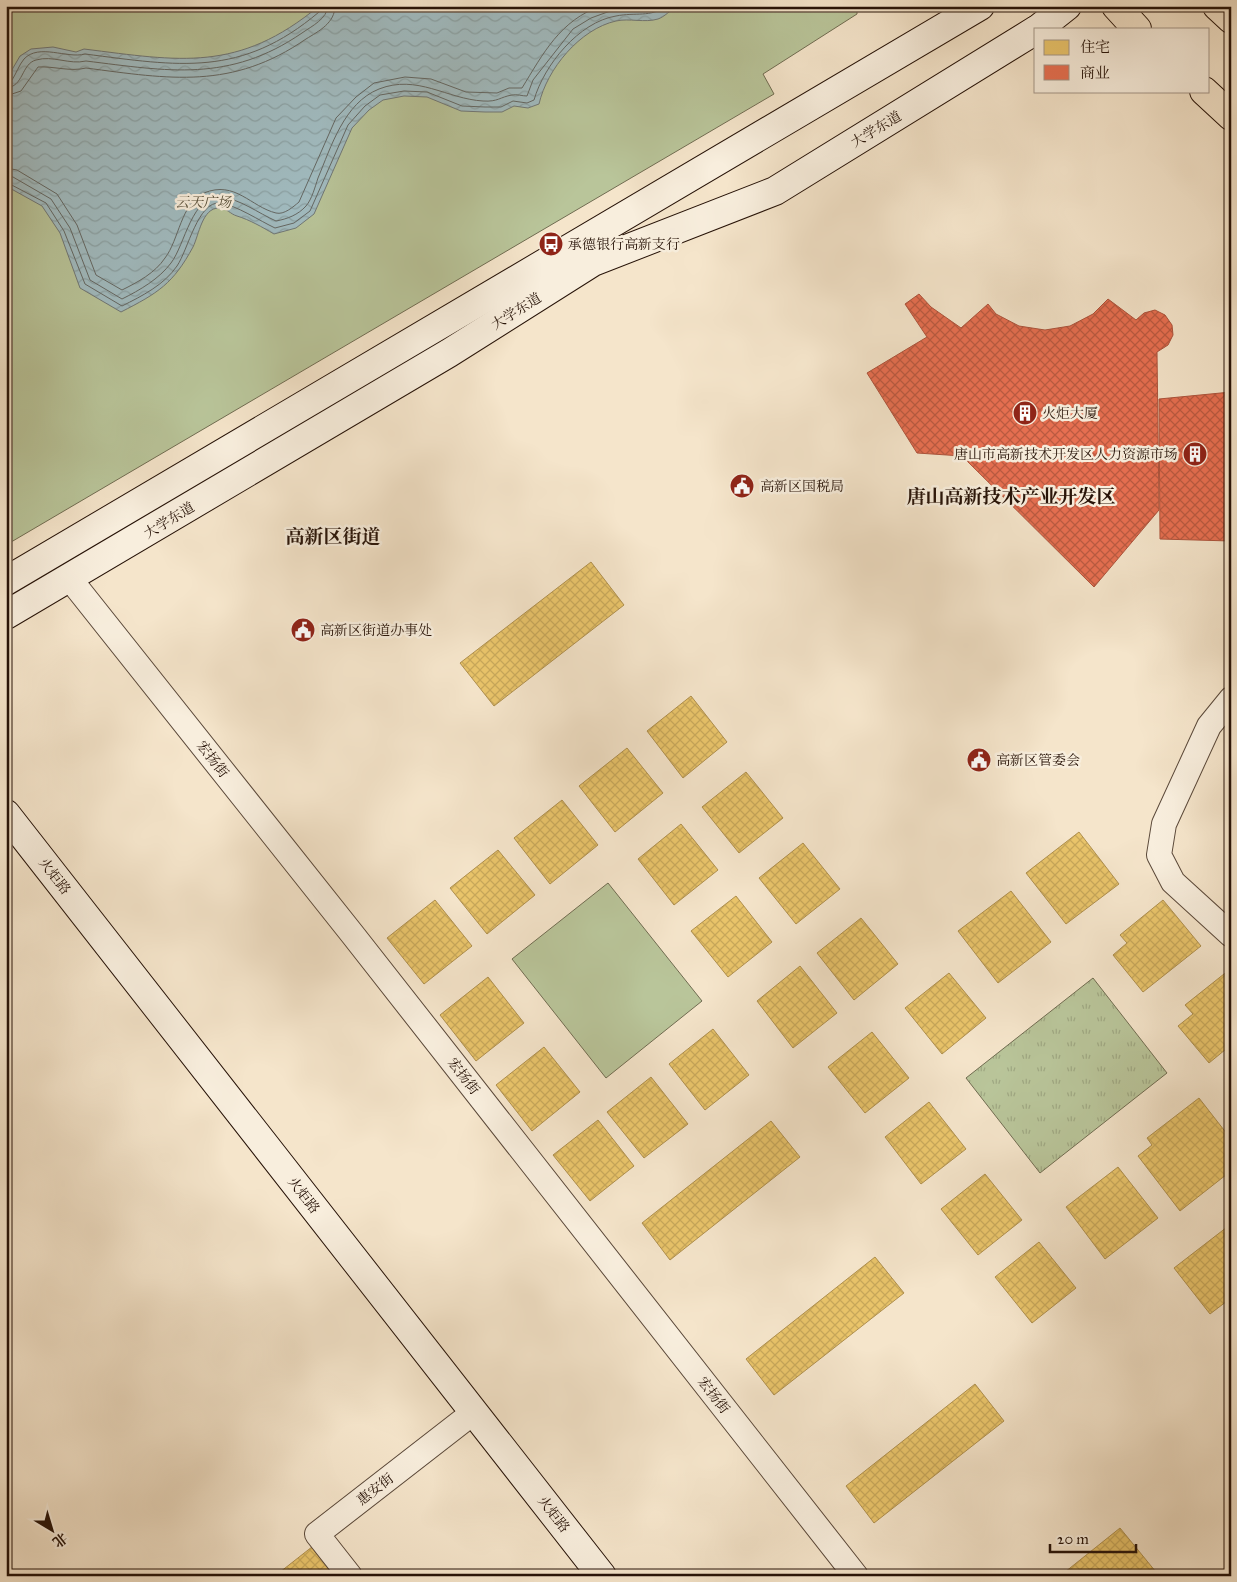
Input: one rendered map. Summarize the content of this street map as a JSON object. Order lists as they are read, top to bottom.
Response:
{
  "streets": {
    "street": [
      "大学东道",
      "宏扬街",
      "火炬路",
      "惠安街"
    ]
  },
  "crossings": [
    ["大学东道", "宏扬街"],
    ["火炬路", "惠安街"]
  ],
  "districts": ["唐山高新技术产业开发区", "高新区街道"],
  "parks": ["云天广场"],
  "places": {
    "bus stop": ["承德银行高新支行"],
    "building": ["火炬大厦", "唐山市高新技术开发区人力资源市场"],
    "public building": ["高新区国税局", "高新区街道办事处", "高新区管委会"]
  },
  "legend": ["住宅", "商业"],
  "scale_bar": "20 m",
  "north": "bottom right"
}
